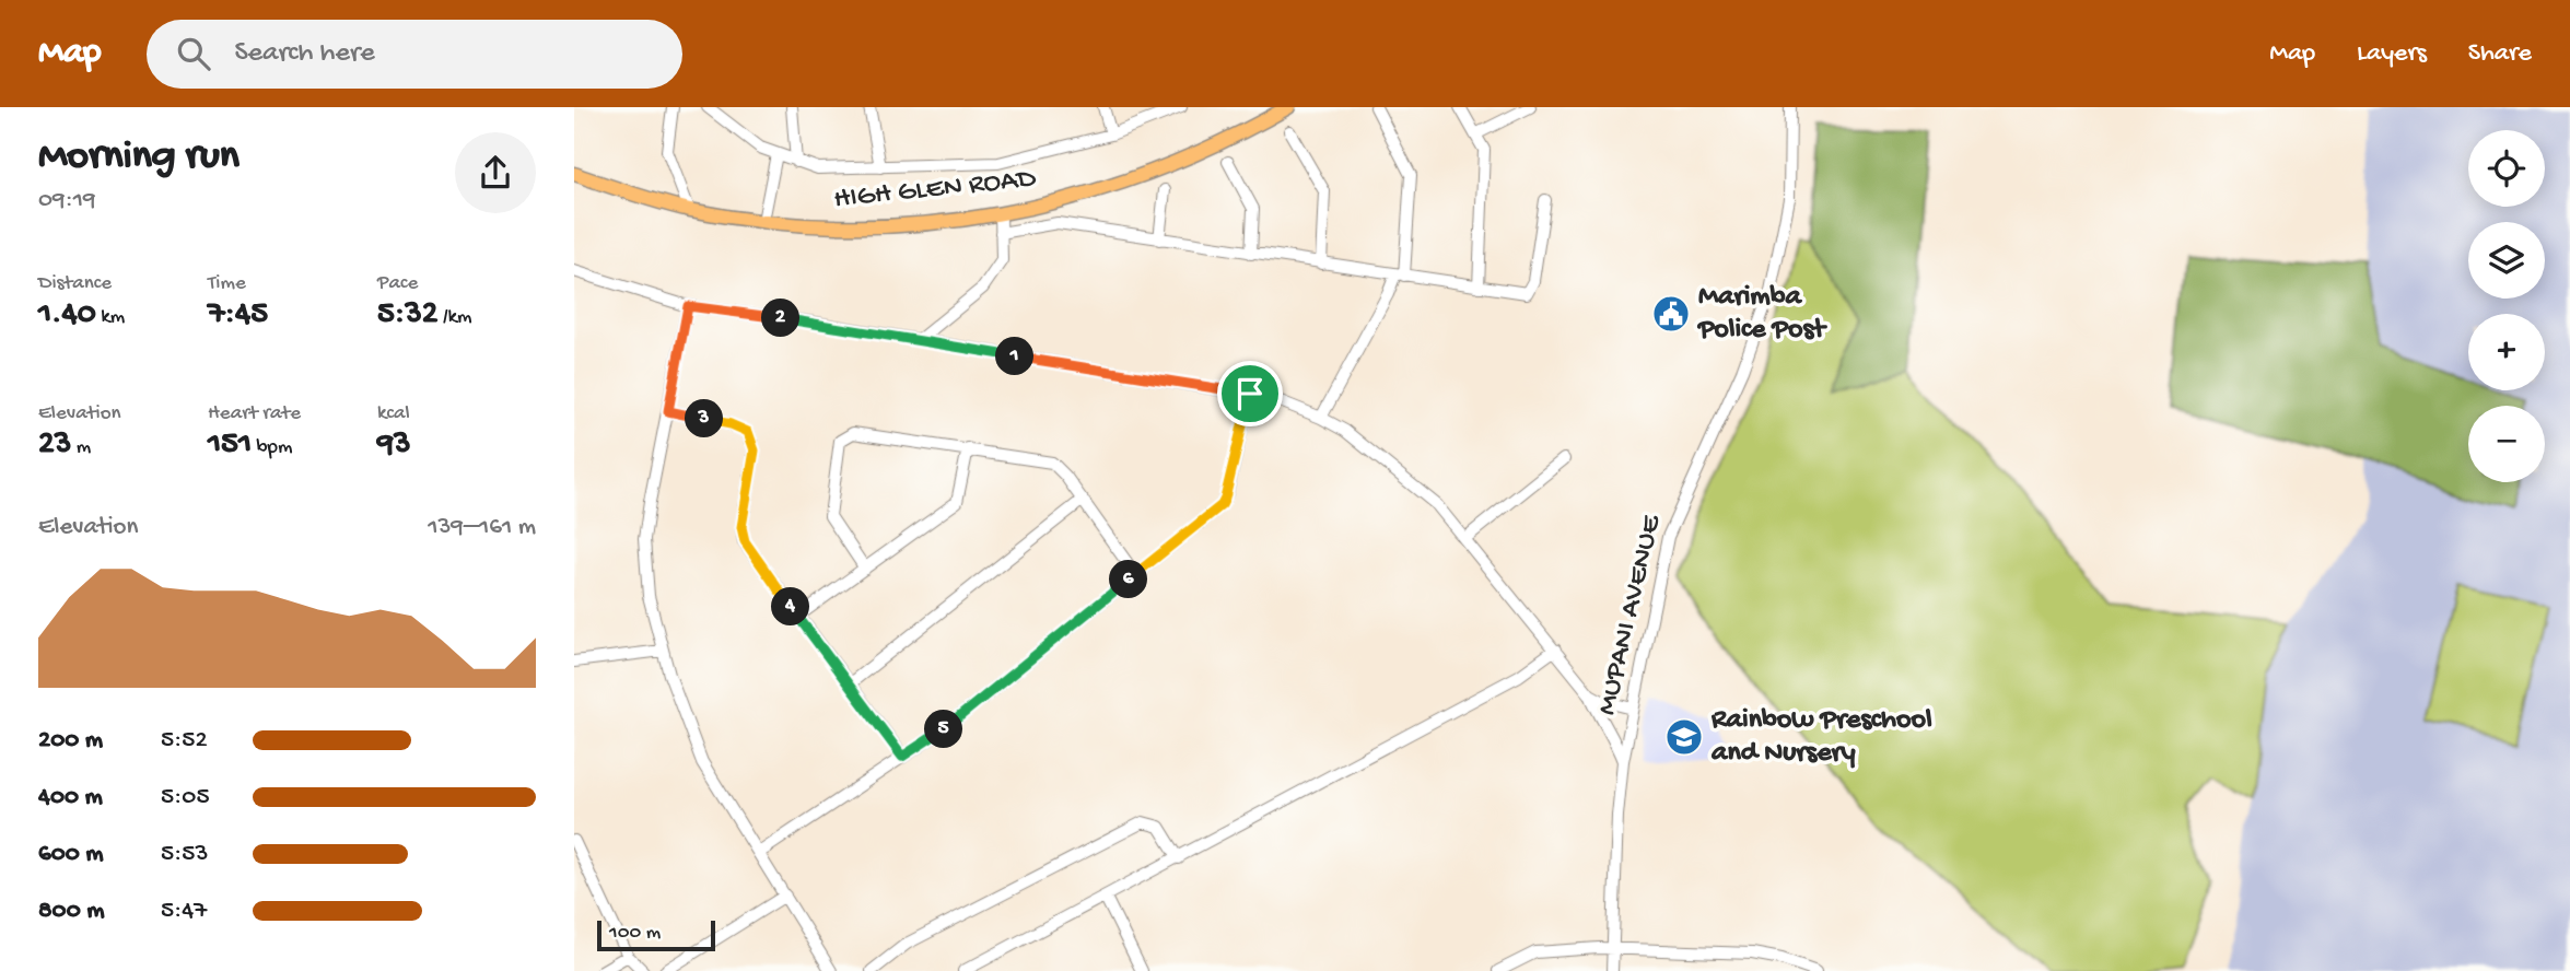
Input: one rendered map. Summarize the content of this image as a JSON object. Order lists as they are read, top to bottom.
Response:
{
  "streets": {
    "main road": ["HIGH GLEN ROAD"],
    "street": ["MUPANI AVENUE"]
  },
  "places": {
    "public building": ["Marimba Police Post"],
    "school or university": ["Rainbow Preschool and Nursery"]
  },
  "scale_bar": "100 m",
  "page": {
    "header": "Map",
    "search": "Search here",
    "nav": ["Map", "Layers", "Share"],
    "heading": ["Morning run", "09:19"],
    "map_buttons": ["+", "−"],
    "stats": [
      ["Distance", "1.40 km"],
      ["Time", "7:45"],
      ["Pace", "5:32 /km"],
      ["Elevation", "23 m"],
      ["Heart rate", "151 bpm"],
      ["kcal", "93"]
    ],
    "pins": [
      "2",
      "1",
      "3",
      "6",
      "4",
      "5"
    ],
    "chart": ["Elevation", "139–161 m"],
    "list": [
      {
        "name": "200 m",
        "note": "5:52"
      },
      {
        "name": "400 m",
        "note": "5:05"
      },
      {
        "name": "600 m",
        "note": "5:53"
      },
      {
        "name": "800 m",
        "note": "5:47"
      }
    ],
    "scale": "100 m"
  }
}
